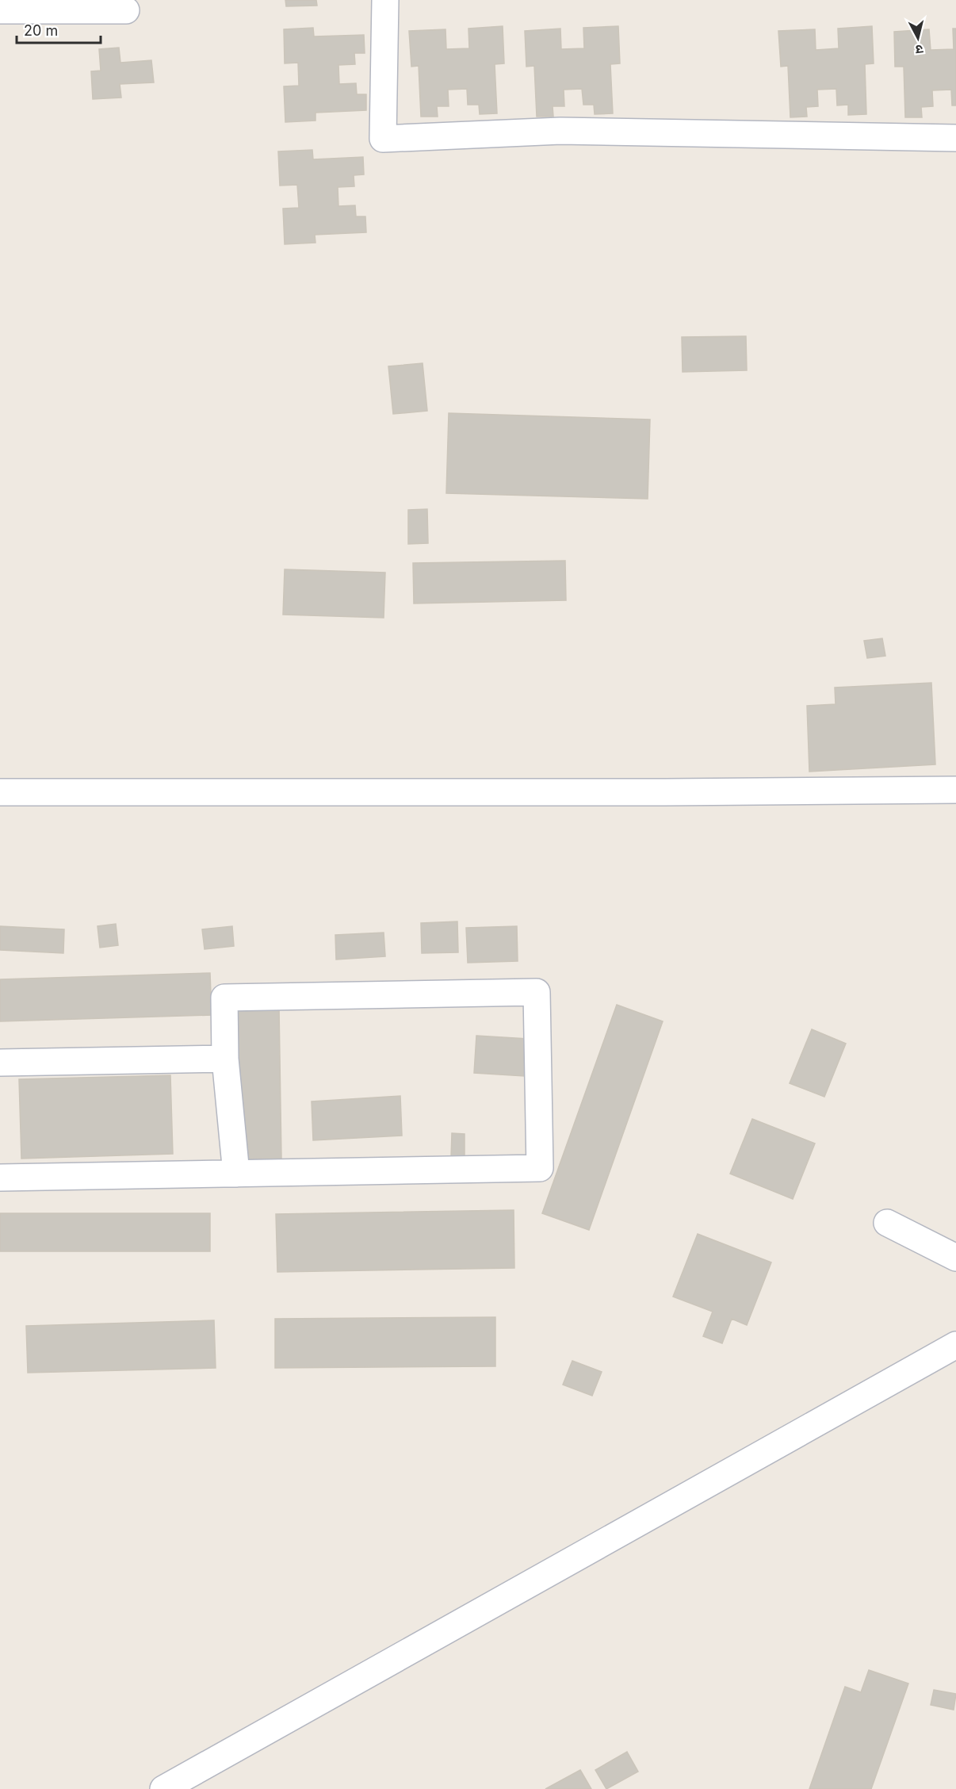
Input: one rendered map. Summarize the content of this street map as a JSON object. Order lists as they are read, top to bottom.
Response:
{
  "scale_bar": "20 m",
  "north": "bottom"
}
